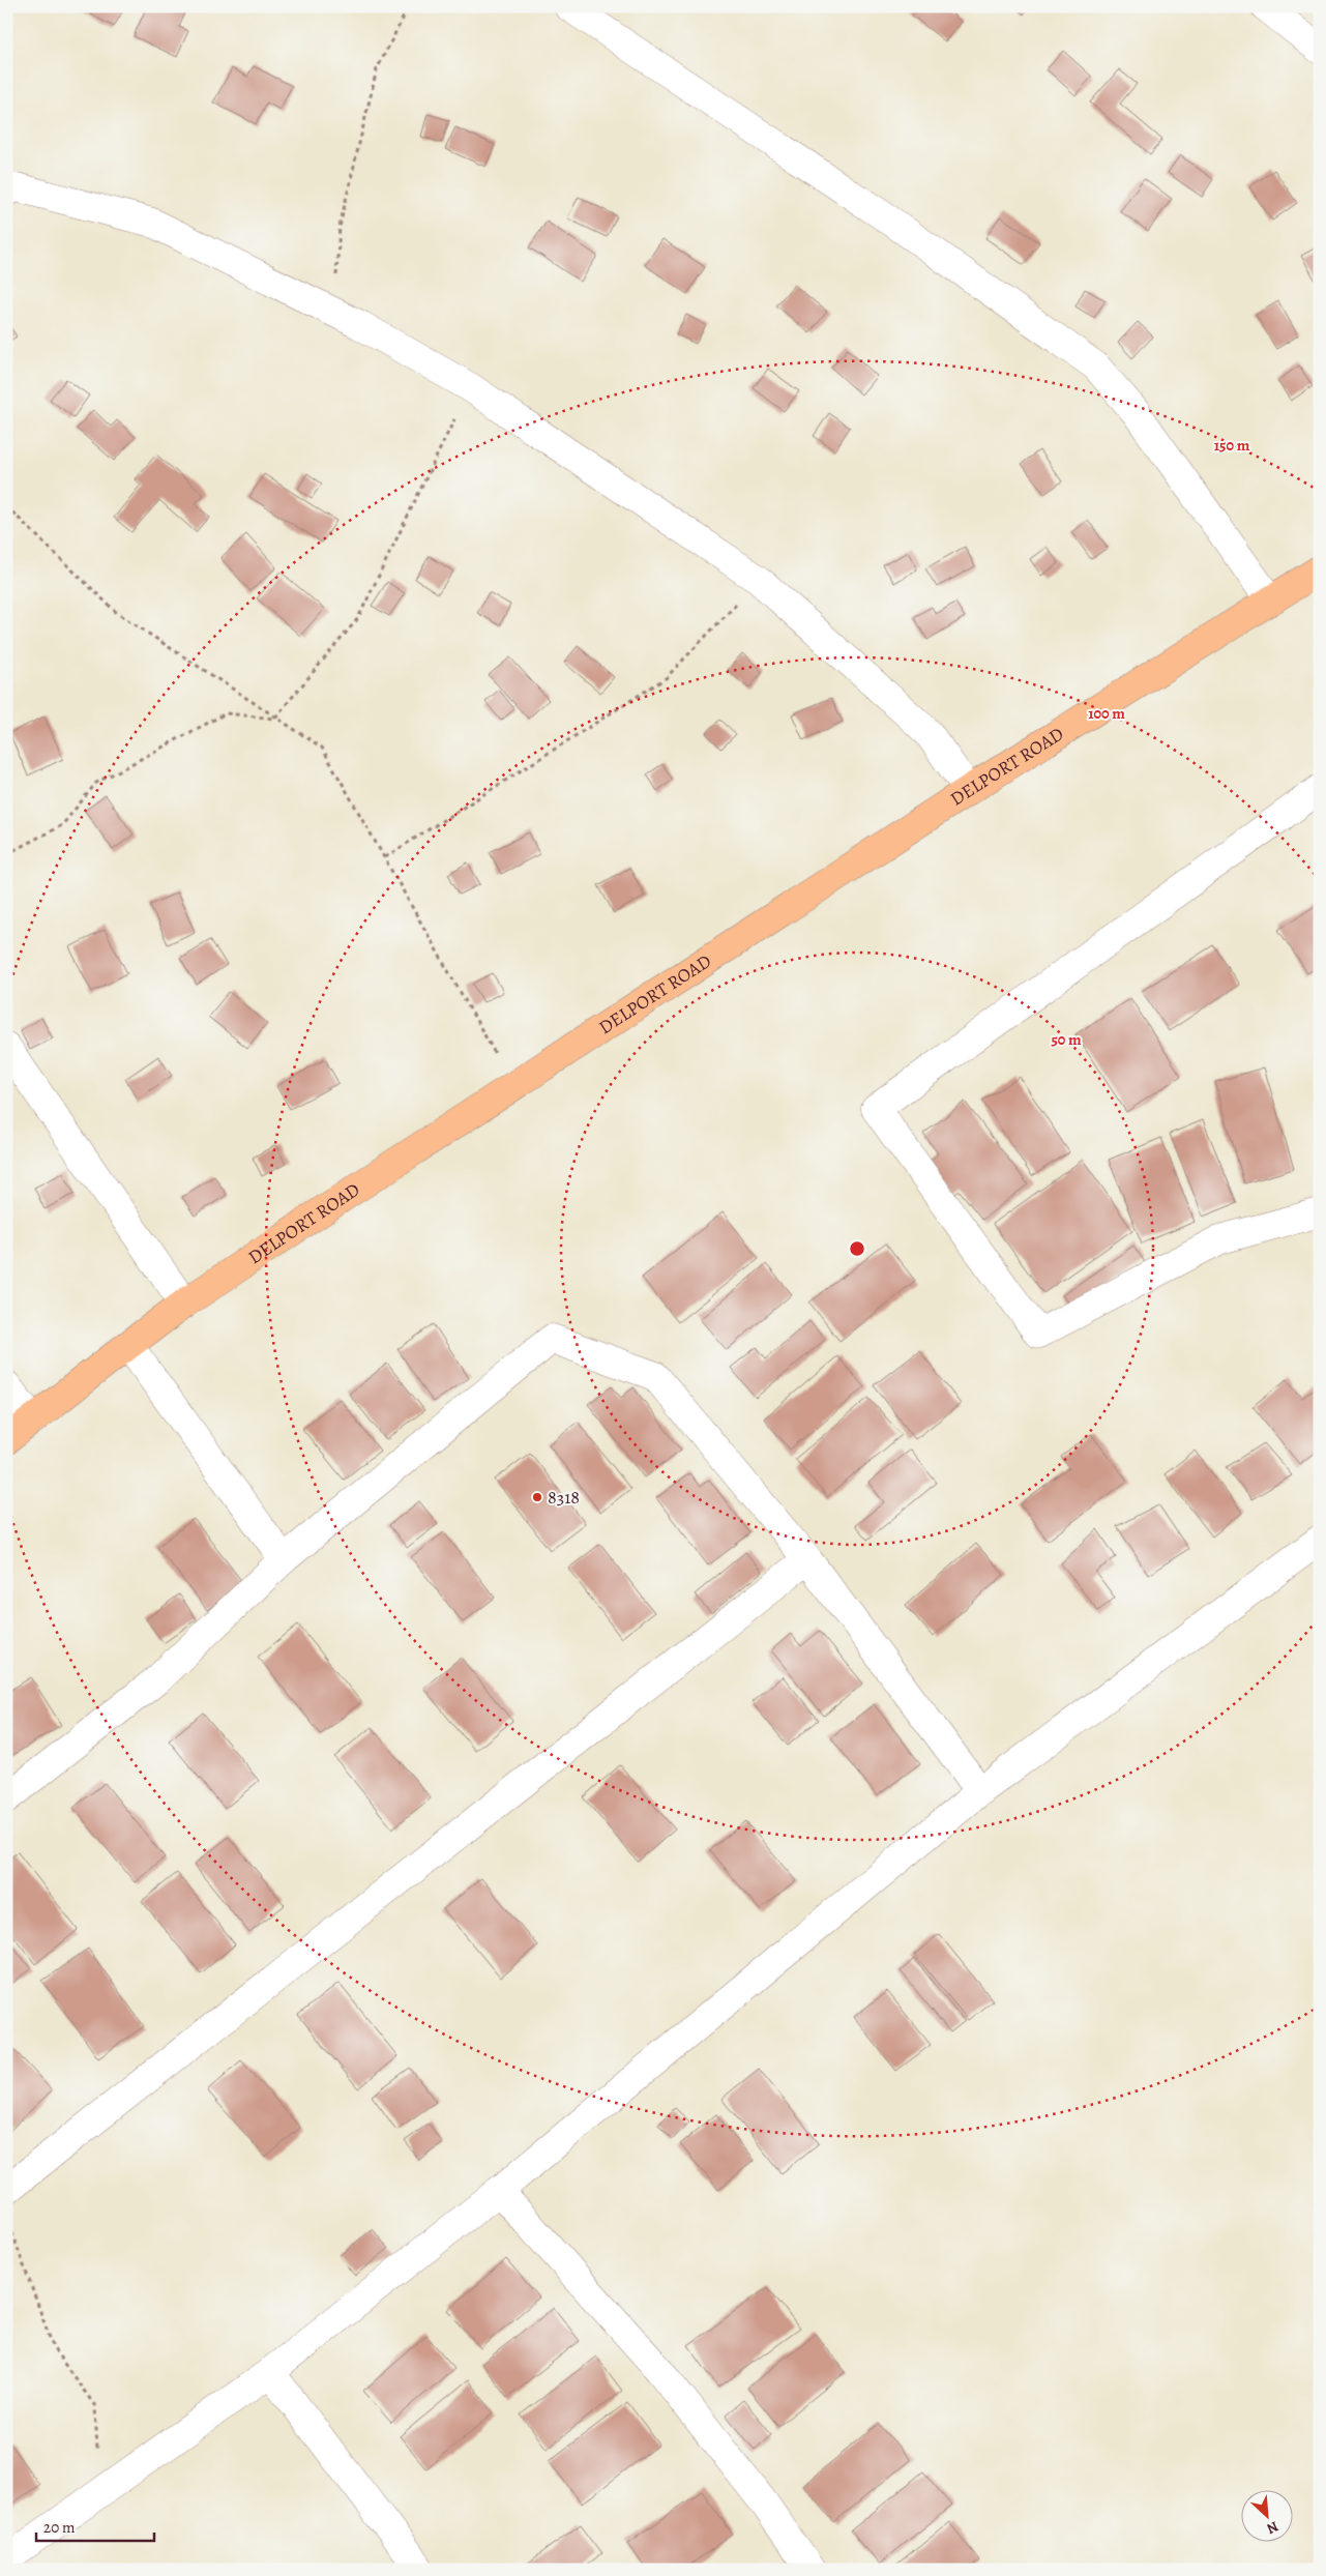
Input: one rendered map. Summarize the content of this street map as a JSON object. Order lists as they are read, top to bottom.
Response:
{
  "streets": {
    "main road": ["DELPORT ROAD"]
  },
  "places": ["8318"],
  "scale_bar": "20 m",
  "north": "bottom right",
  "rings": ["150 m", "100 m", "50 m"]
}
